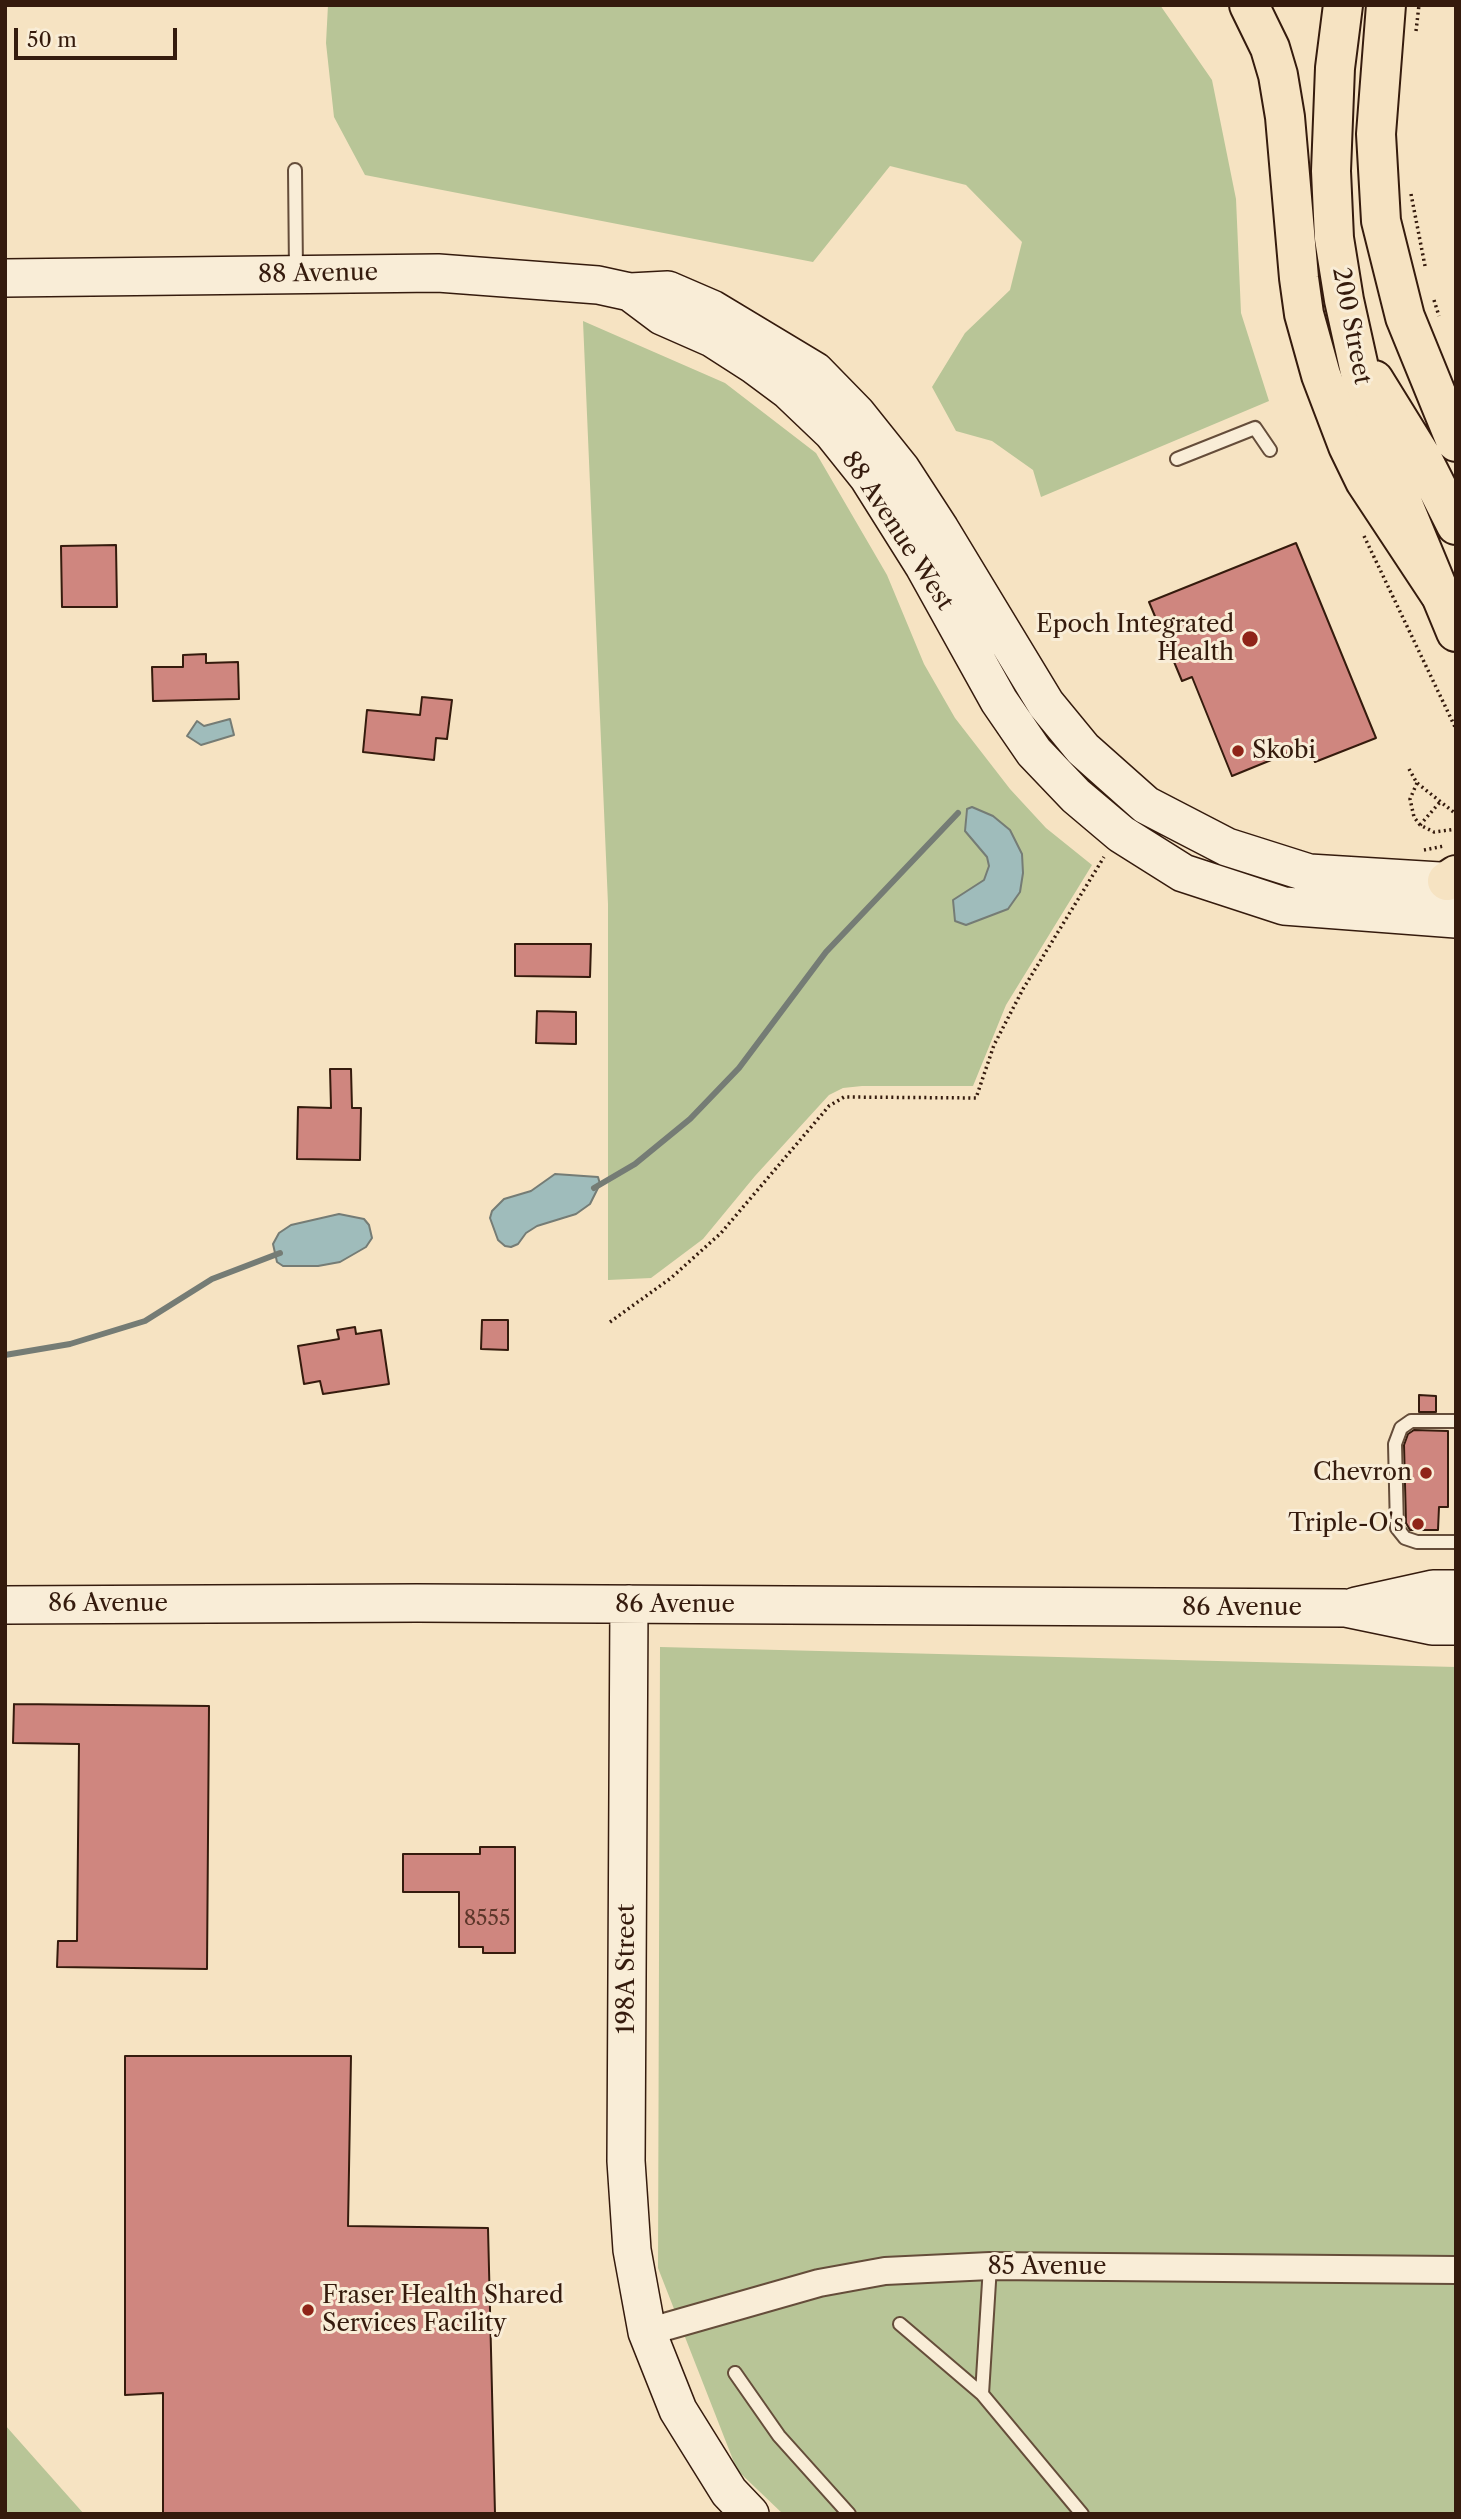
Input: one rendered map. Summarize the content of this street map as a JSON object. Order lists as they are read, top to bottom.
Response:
{
  "streets": {
    "main road": [
      "88 Avenue",
      "200 Street",
      "88 Avenue West",
      "86 Avenue",
      "198A Street"
    ],
    "street": ["85 Avenue"]
  },
  "crossings": [
    ["88 Avenue", "88 Avenue West"],
    ["86 Avenue", "198A Street"],
    ["198A Street", "85 Avenue"]
  ],
  "places": [
    "Epoch Integrated Health",
    "Skobi",
    "Chevron",
    "Triple-O's",
    "Fraser Health Shared Services Facility"
  ],
  "house_numbers": ["8555"],
  "scale_bar": "50 m"
}
